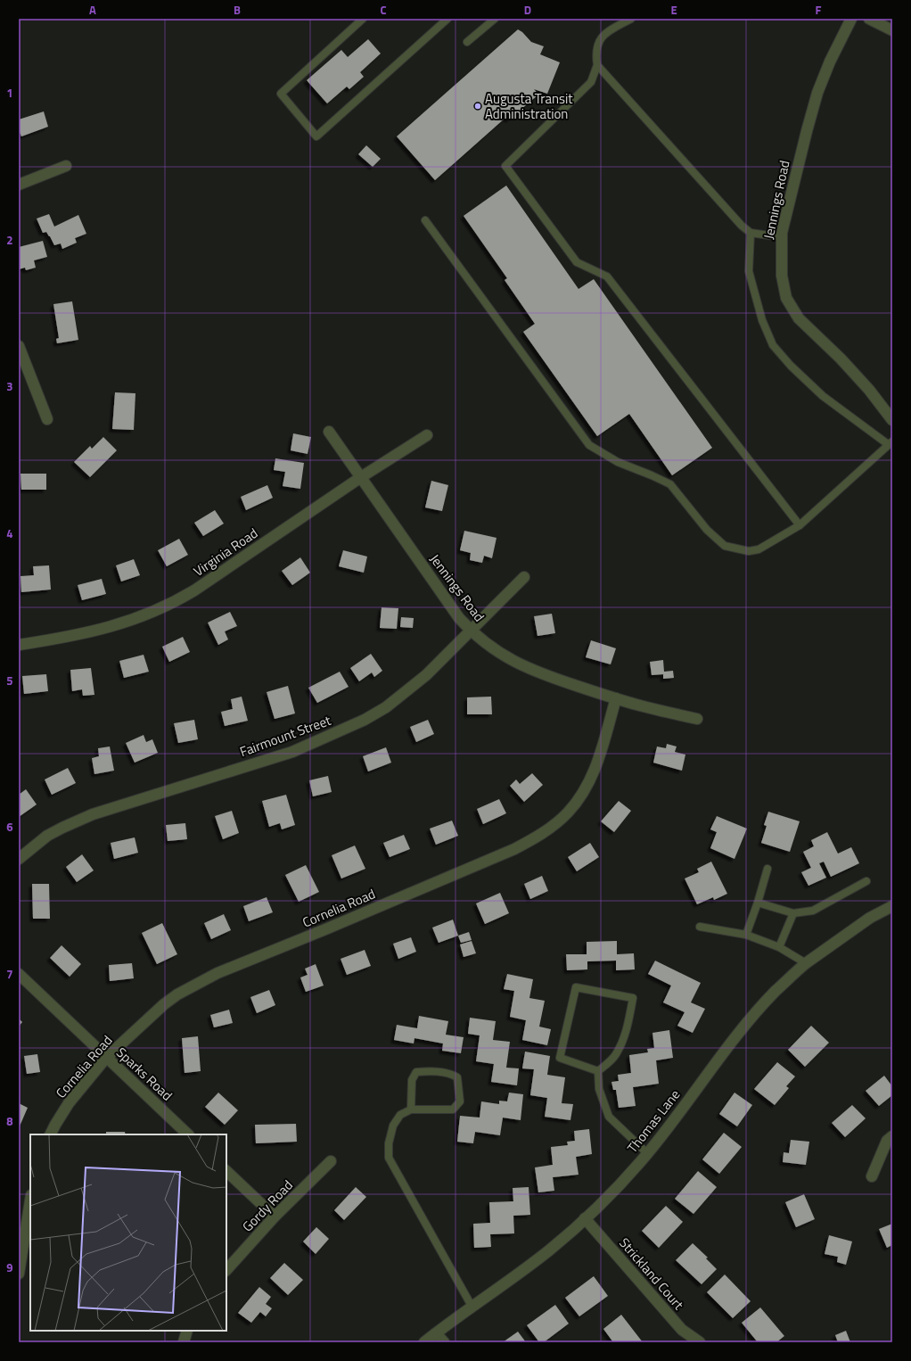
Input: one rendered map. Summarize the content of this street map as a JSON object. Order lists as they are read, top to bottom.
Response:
{
  "streets": {
    "street": [
      "Jennings Road",
      "Virginia Road",
      "Fairmount Street",
      "Cornelia Road",
      "Sparks Road",
      "Thomas Lane",
      "Gordy Road",
      "Strickland Court"
    ]
  },
  "crossings": [
    ["Jennings Road", "Virginia Road"],
    ["Jennings Road", "Fairmount Street"],
    ["Jennings Road", "Cornelia Road"],
    ["Cornelia Road", "Sparks Road"],
    ["Thomas Lane", "Strickland Court"]
  ],
  "places": ["Augusta Transit Administration"],
  "grid": {
    "columns": [
      "A",
      "B",
      "C",
      "D",
      "E",
      "F"
    ],
    "rows": [
      "1",
      "2",
      "3",
      "4",
      "5",
      "6",
      "7",
      "8",
      "9"
    ]
  }
}
